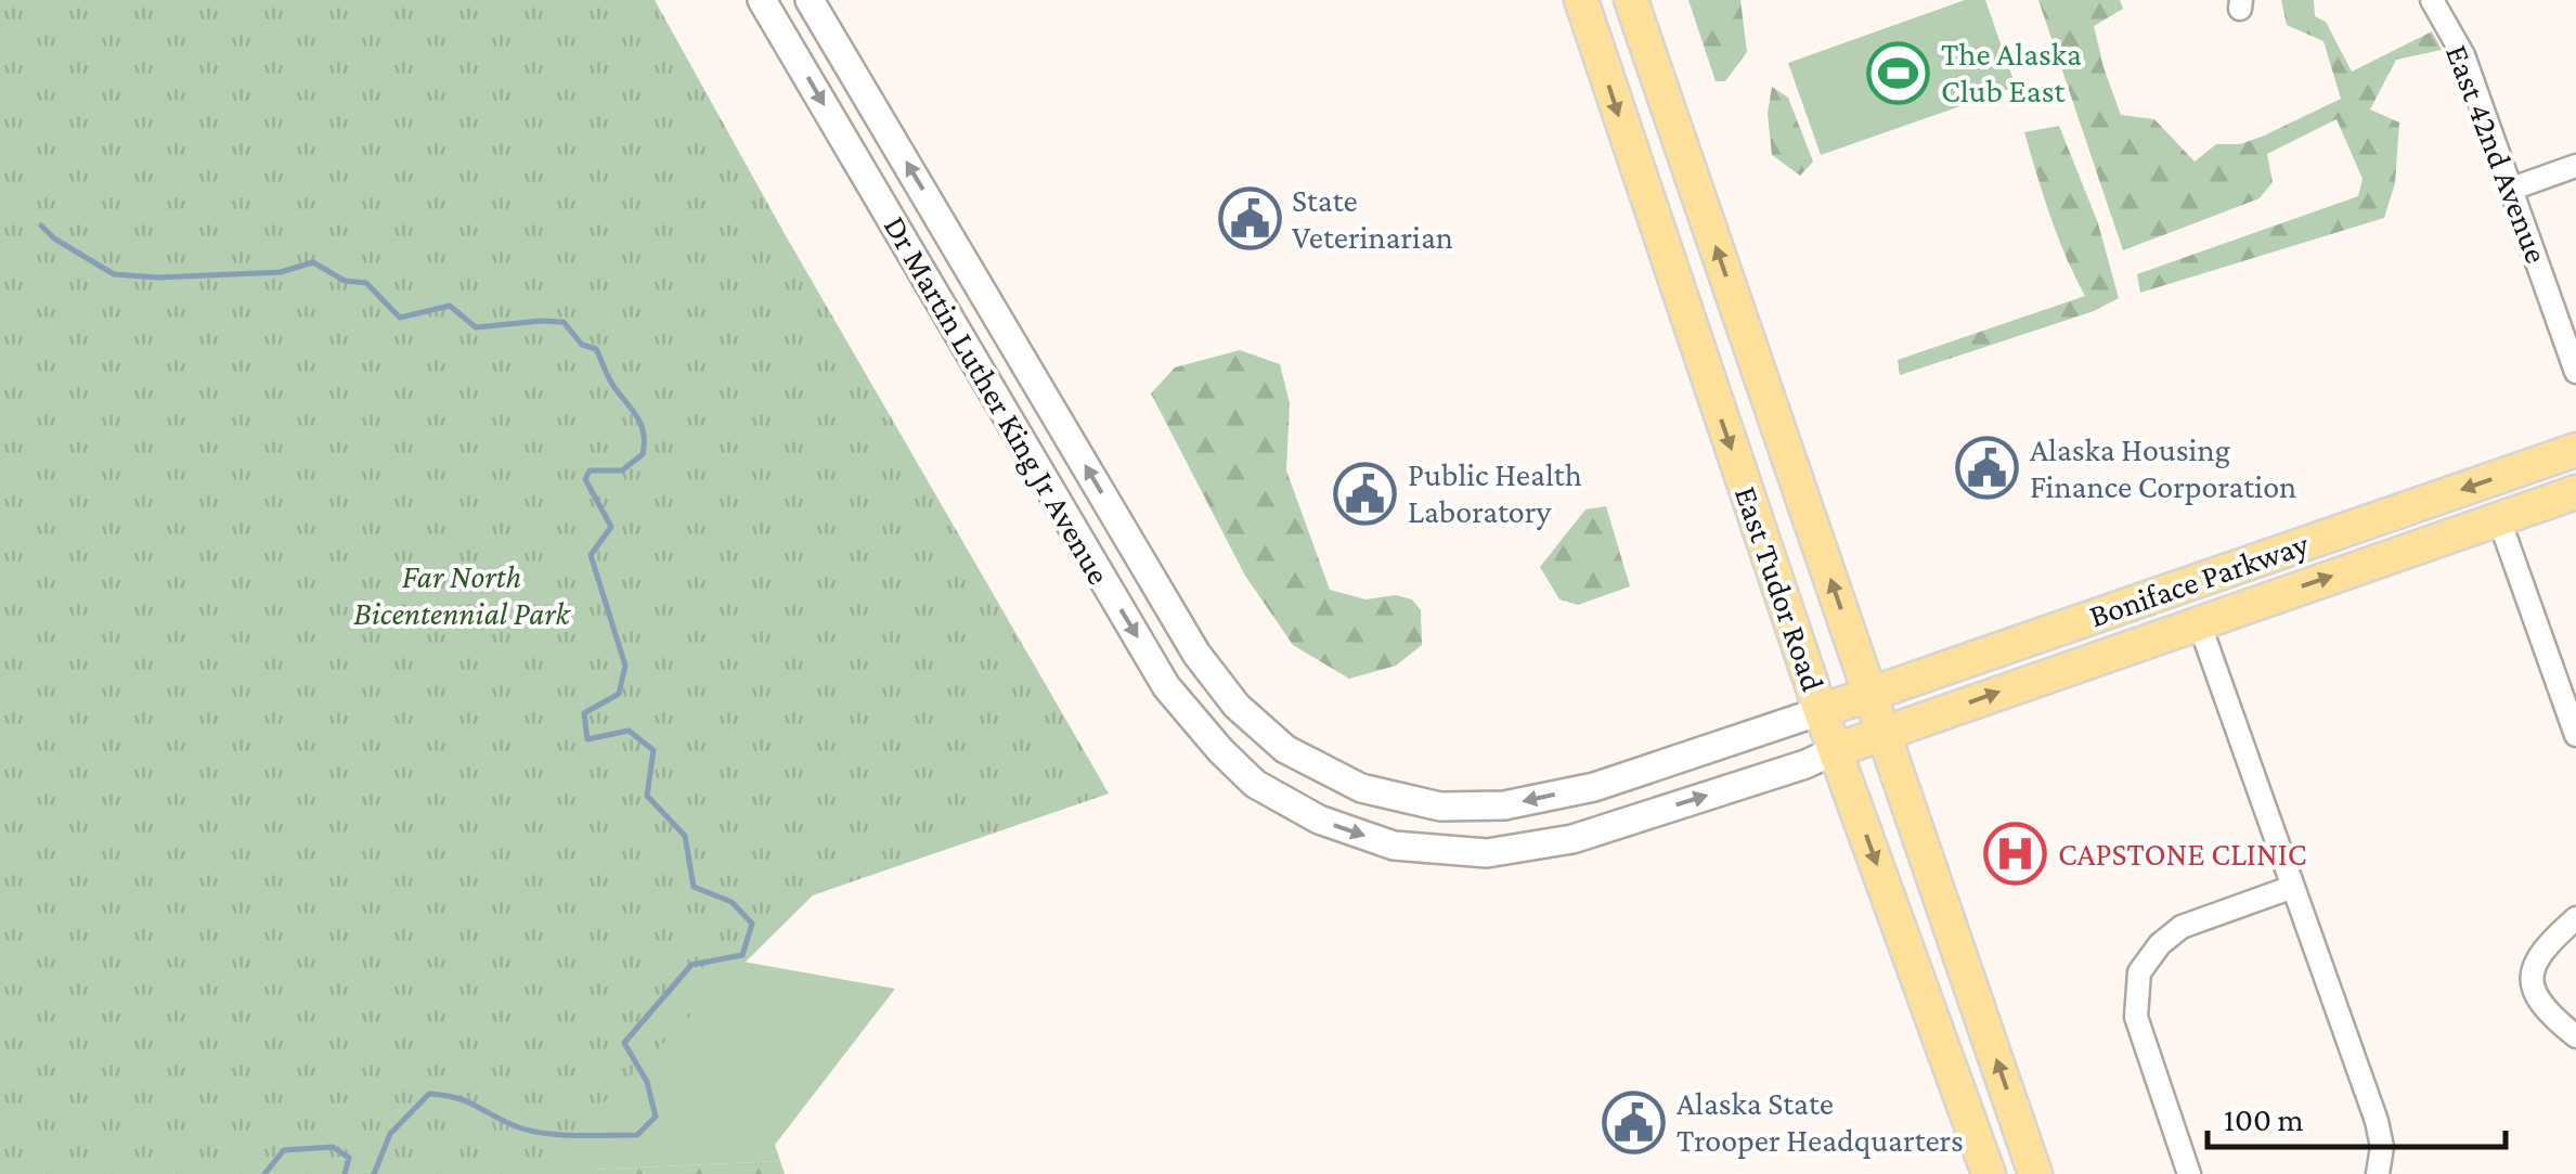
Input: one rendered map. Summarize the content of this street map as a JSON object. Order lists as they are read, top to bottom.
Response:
{
  "streets": {
    "main road": ["Boniface Parkway", "East Tudor Road"],
    "street": ["East 42nd Avenue", "Dr Martin Luther King Jr Avenue"]
  },
  "crossings": [
    ["Dr Martin Luther King Jr Avenue", "Boniface Parkway"],
    ["Dr Martin Luther King Jr Avenue", "East Tudor Road"],
    ["Boniface Parkway", "East Tudor Road"]
  ],
  "parks": ["Far North Bicentennial Park"],
  "places": {
    "sports": ["The Alaska Club East"],
    "public building": [
      "State Veterinarian",
      "Alaska Housing Finance Corporation",
      "Public Health Laboratory",
      "Alaska State Trooper Headquarters"
    ],
    "hospital": ["CAPSTONE CLINIC"]
  },
  "scale_bar": "100 m"
}
